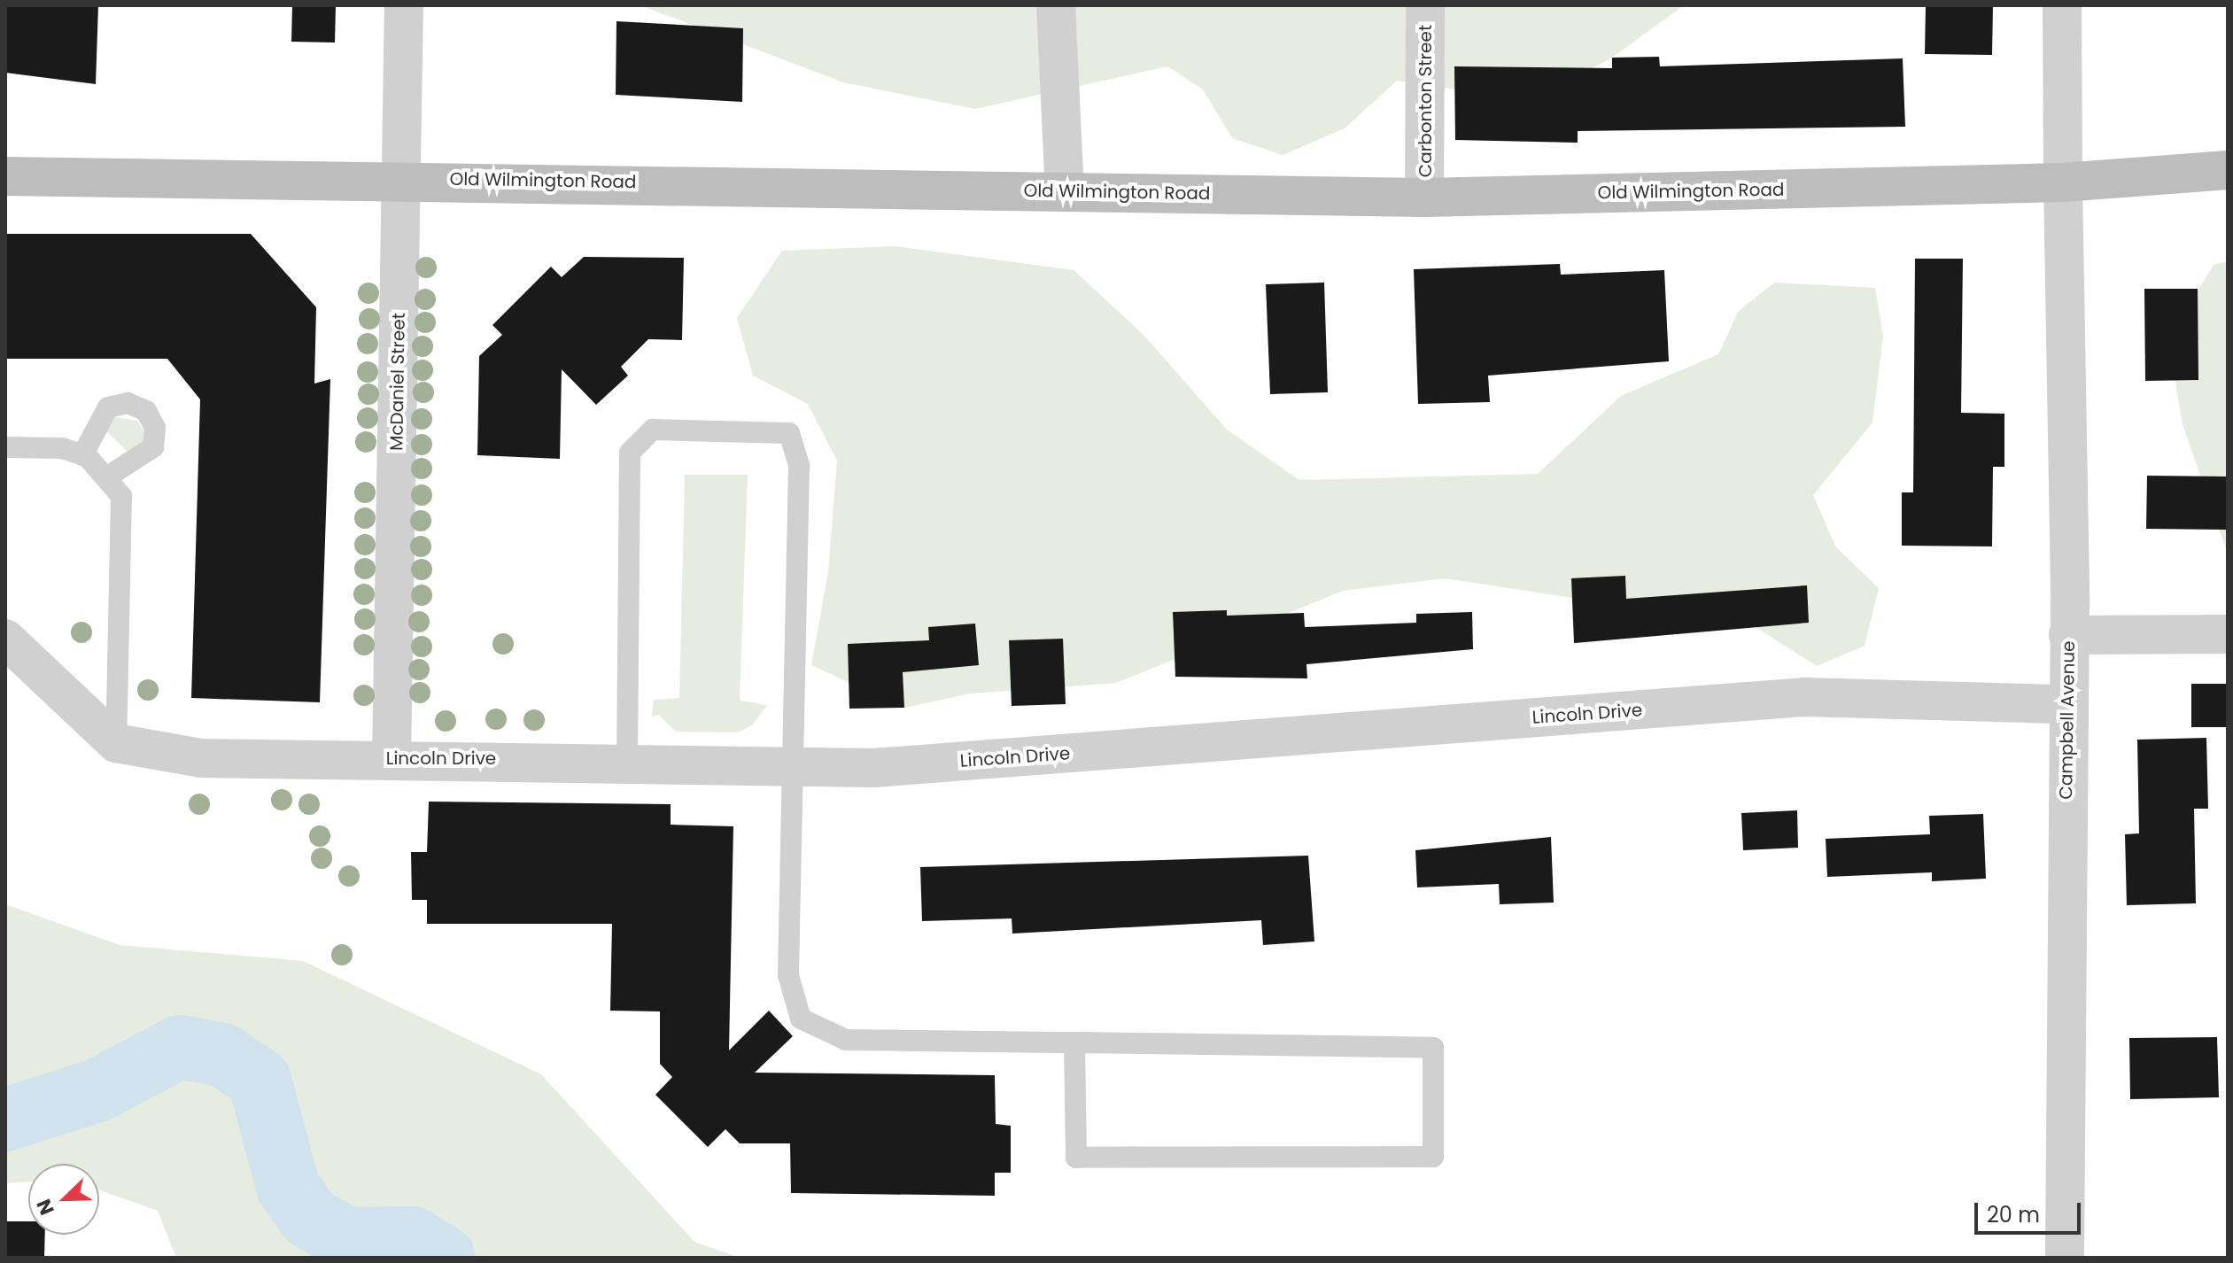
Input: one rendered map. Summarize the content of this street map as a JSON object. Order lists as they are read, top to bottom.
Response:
{
  "streets": {
    "main road": ["Old Wilmington Road"],
    "street": [
      "Carbonton Street",
      "McDaniel Street",
      "Lincoln Drive",
      "Campbell Avenue"
    ]
  },
  "crossings": [
    ["Carbonton Street", "Old Wilmington Road"],
    ["Old Wilmington Road", "McDaniel Street"],
    ["Old Wilmington Road", "Campbell Avenue"],
    ["McDaniel Street", "Lincoln Drive"],
    ["Lincoln Drive", "Campbell Avenue"]
  ],
  "scale_bar": "20 m",
  "north": "bottom left"
}
